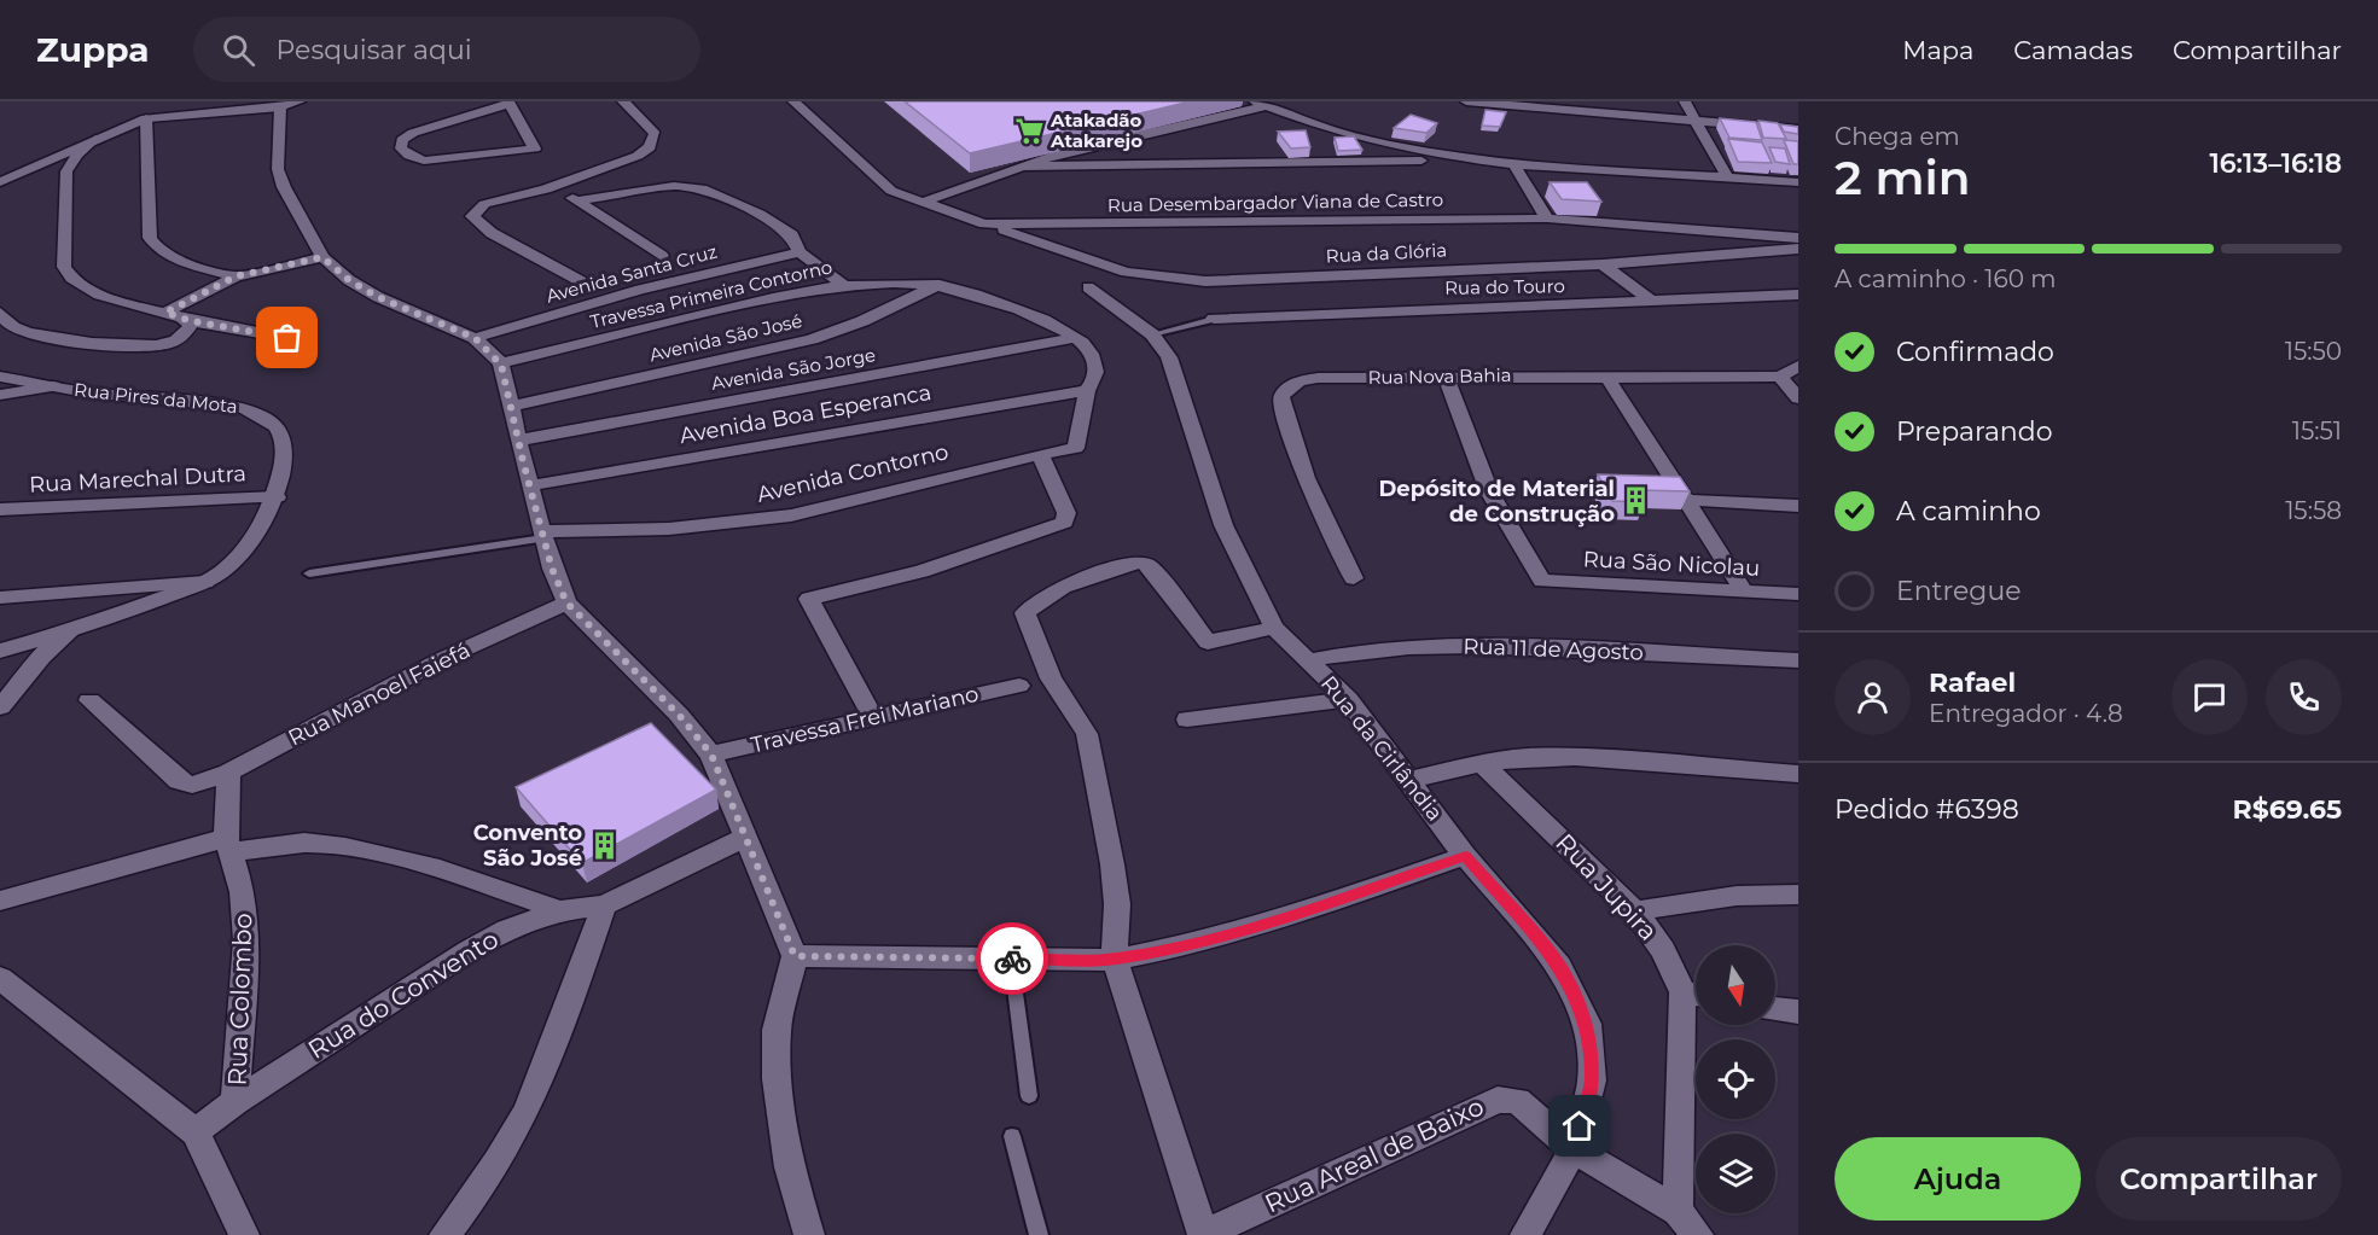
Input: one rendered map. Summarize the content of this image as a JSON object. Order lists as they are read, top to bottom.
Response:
{
  "streets": {
    "street": [
      "Rua Desembargador Viana de Castro",
      "Rua da Glória",
      "Avenida Santa Cruz",
      "Rua do Touro",
      "Travessa Primeira Contorno",
      "Avenida São José",
      "Avenida São Jorge",
      "Rua Nova Bahia",
      "Rua Pires da Mota",
      "Avenida Boa Esperanca",
      "Avenida Contorno",
      "Rua Marechal Dutra",
      "Rua São Nicolau",
      "Rua 11 de Agosto",
      "Rua Manoel Faiefá",
      "Travessa Frei Mariano",
      "Rua da Cirlândia",
      "Rua Jupira",
      "Rua do Convento",
      "Rua Colombo",
      "Rua Areal de Baixo"
    ]
  },
  "crossings": [
    ["Rua Desembargador Viana de Castro", "Rua da Glória"],
    ["Rua da Glória", "Rua da Cirlândia"],
    ["Travessa Primeira Contorno", "Avenida São José"],
    ["Travessa Primeira Contorno", "Avenida São Jorge"],
    ["Travessa Primeira Contorno", "Avenida Boa Esperanca"],
    ["Travessa Primeira Contorno", "Avenida Contorno"],
    ["Rua Nova Bahia", "Rua São Nicolau"],
    ["Rua Pires da Mota", "Rua Marechal Dutra"],
    ["Avenida Boa Esperanca", "Avenida Contorno"],
    ["Rua 11 de Agosto", "Rua da Cirlândia"],
    ["Rua Manoel Faiefá", "Rua Colombo"],
    ["Rua da Cirlândia", "Rua Areal de Baixo"],
    ["Rua do Convento", "Rua Colombo"]
  ],
  "places": {
    "supermarket": ["Atakadão Atakarejo"],
    "building": ["Depósito de Material de Construção", "Convento São José"]
  },
  "north": "bottom",
  "page": {
    "header": "Zuppa",
    "search": "Pesquisar aqui",
    "nav": ["Mapa", "Camadas", "Compartilhar"],
    "heading": ["2 min", "Chega em", "16:13–16:18"],
    "panel": [
      "Rafael",
      "Entregador · 4.8",
      "Pedido #6398",
      "R$69.65"
    ],
    "bar": "A caminho · 160 m",
    "list": [
      ["Confirmado", "15:50"],
      ["Preparando", "15:51"],
      ["A caminho", "15:58"],
      "Entregue"
    ],
    "buttons": ["Ajuda", "Compartilhar"]
  }
}
